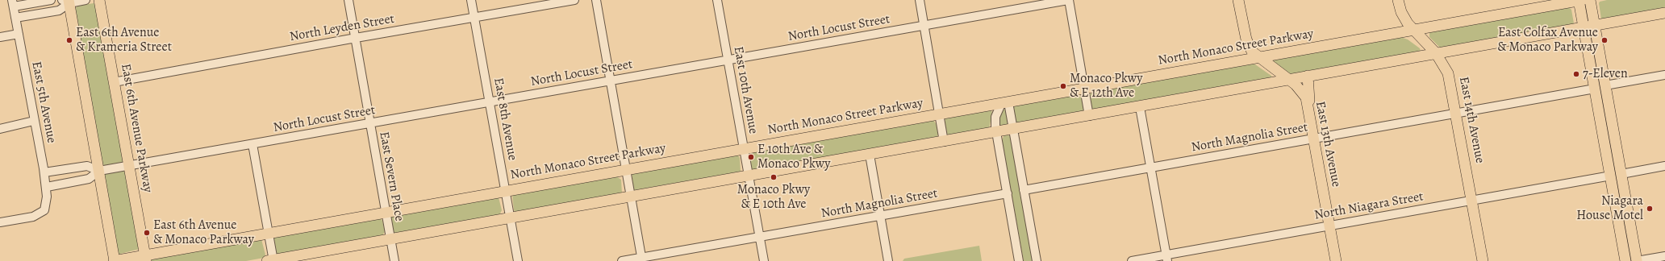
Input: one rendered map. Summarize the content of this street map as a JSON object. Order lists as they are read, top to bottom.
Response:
{
  "streets": {
    "main road": [
      "North Monaco Street Parkway",
      "East 14th Avenue",
      "East 6th Avenue Parkway",
      "East 13th Avenue"
    ],
    "street": [
      "North Leyden Street",
      "North Locust Street",
      "East 10th Avenue",
      "East 5th Avenue",
      "East 8th Avenue",
      "North Magnolia Street",
      "East Severn Place",
      "North Niagara Street"
    ]
  },
  "crossings": [
    ["North Leyden Street", "East 8th Avenue"],
    ["North Leyden Street", "East 6th Avenue Parkway"],
    ["North Leyden Street", "East Severn Place"],
    ["North Locust Street", "East 10th Avenue"],
    ["North Locust Street", "East 5th Avenue"],
    ["North Locust Street", "East 8th Avenue"],
    ["North Locust Street", "East 6th Avenue Parkway"],
    ["North Locust Street", "East Severn Place"],
    ["North Monaco Street Parkway", "East 10th Avenue"],
    ["North Monaco Street Parkway", "East 8th Avenue"],
    ["North Monaco Street Parkway", "East 14th Avenue"],
    ["North Monaco Street Parkway", "East 6th Avenue Parkway"],
    ["North Monaco Street Parkway", "East 13th Avenue"],
    ["North Monaco Street Parkway", "East Severn Place"],
    ["East 10th Avenue", "North Magnolia Street"],
    ["East 14th Avenue", "North Magnolia Street"],
    ["East 14th Avenue", "North Niagara Street"],
    ["North Magnolia Street", "East 13th Avenue"],
    ["East 13th Avenue", "North Niagara Street"]
  ],
  "places": [
    "East 6th Avenue & Krameria Street",
    "East Colfax Avenue & Monaco Parkway",
    "7-Eleven",
    "Monaco Pkwy & E 12th Ave",
    "E 10th Ave & Monaco Pkwy",
    "Monaco Pkwy & E 10th Ave",
    "Niagara House Motel",
    "East 6th Avenue & Monaco Parkway"
  ]
}
